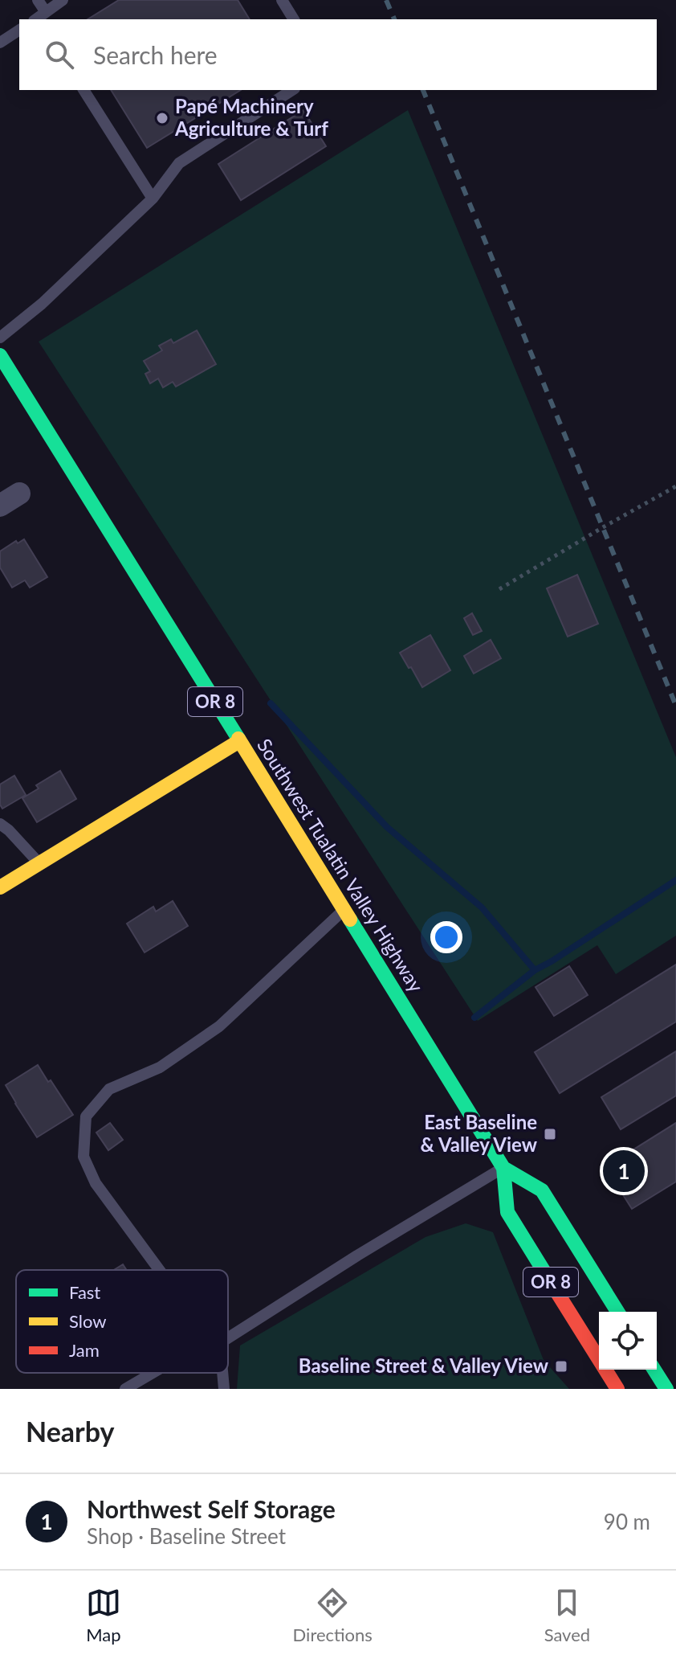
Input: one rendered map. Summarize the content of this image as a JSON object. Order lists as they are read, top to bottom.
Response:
{
  "streets": {
    "main road": ["OR 8", "Southwest Tualatin Valley Highway"]
  },
  "crossings": [
    ["OR 8", "Southwest Tualatin Valley Highway"]
  ],
  "places": {
    "other": ["Papé Machinery Agriculture & Turf"],
    "transit": ["East Baseline & Valley View", "Baseline Street & Valley View"]
  },
  "legend": ["Fast", "Slow", "Jam"],
  "page": {
    "search": "Search here",
    "pins": "1",
    "heading": "Nearby",
    "list": [
      {
        "mark": "1",
        "name": "Northwest Self Storage",
        "note": "Shop · Baseline Street",
        "value": "90 m"
      }
    ],
    "nav": ["Map", "Directions", "Saved"]
  }
}
